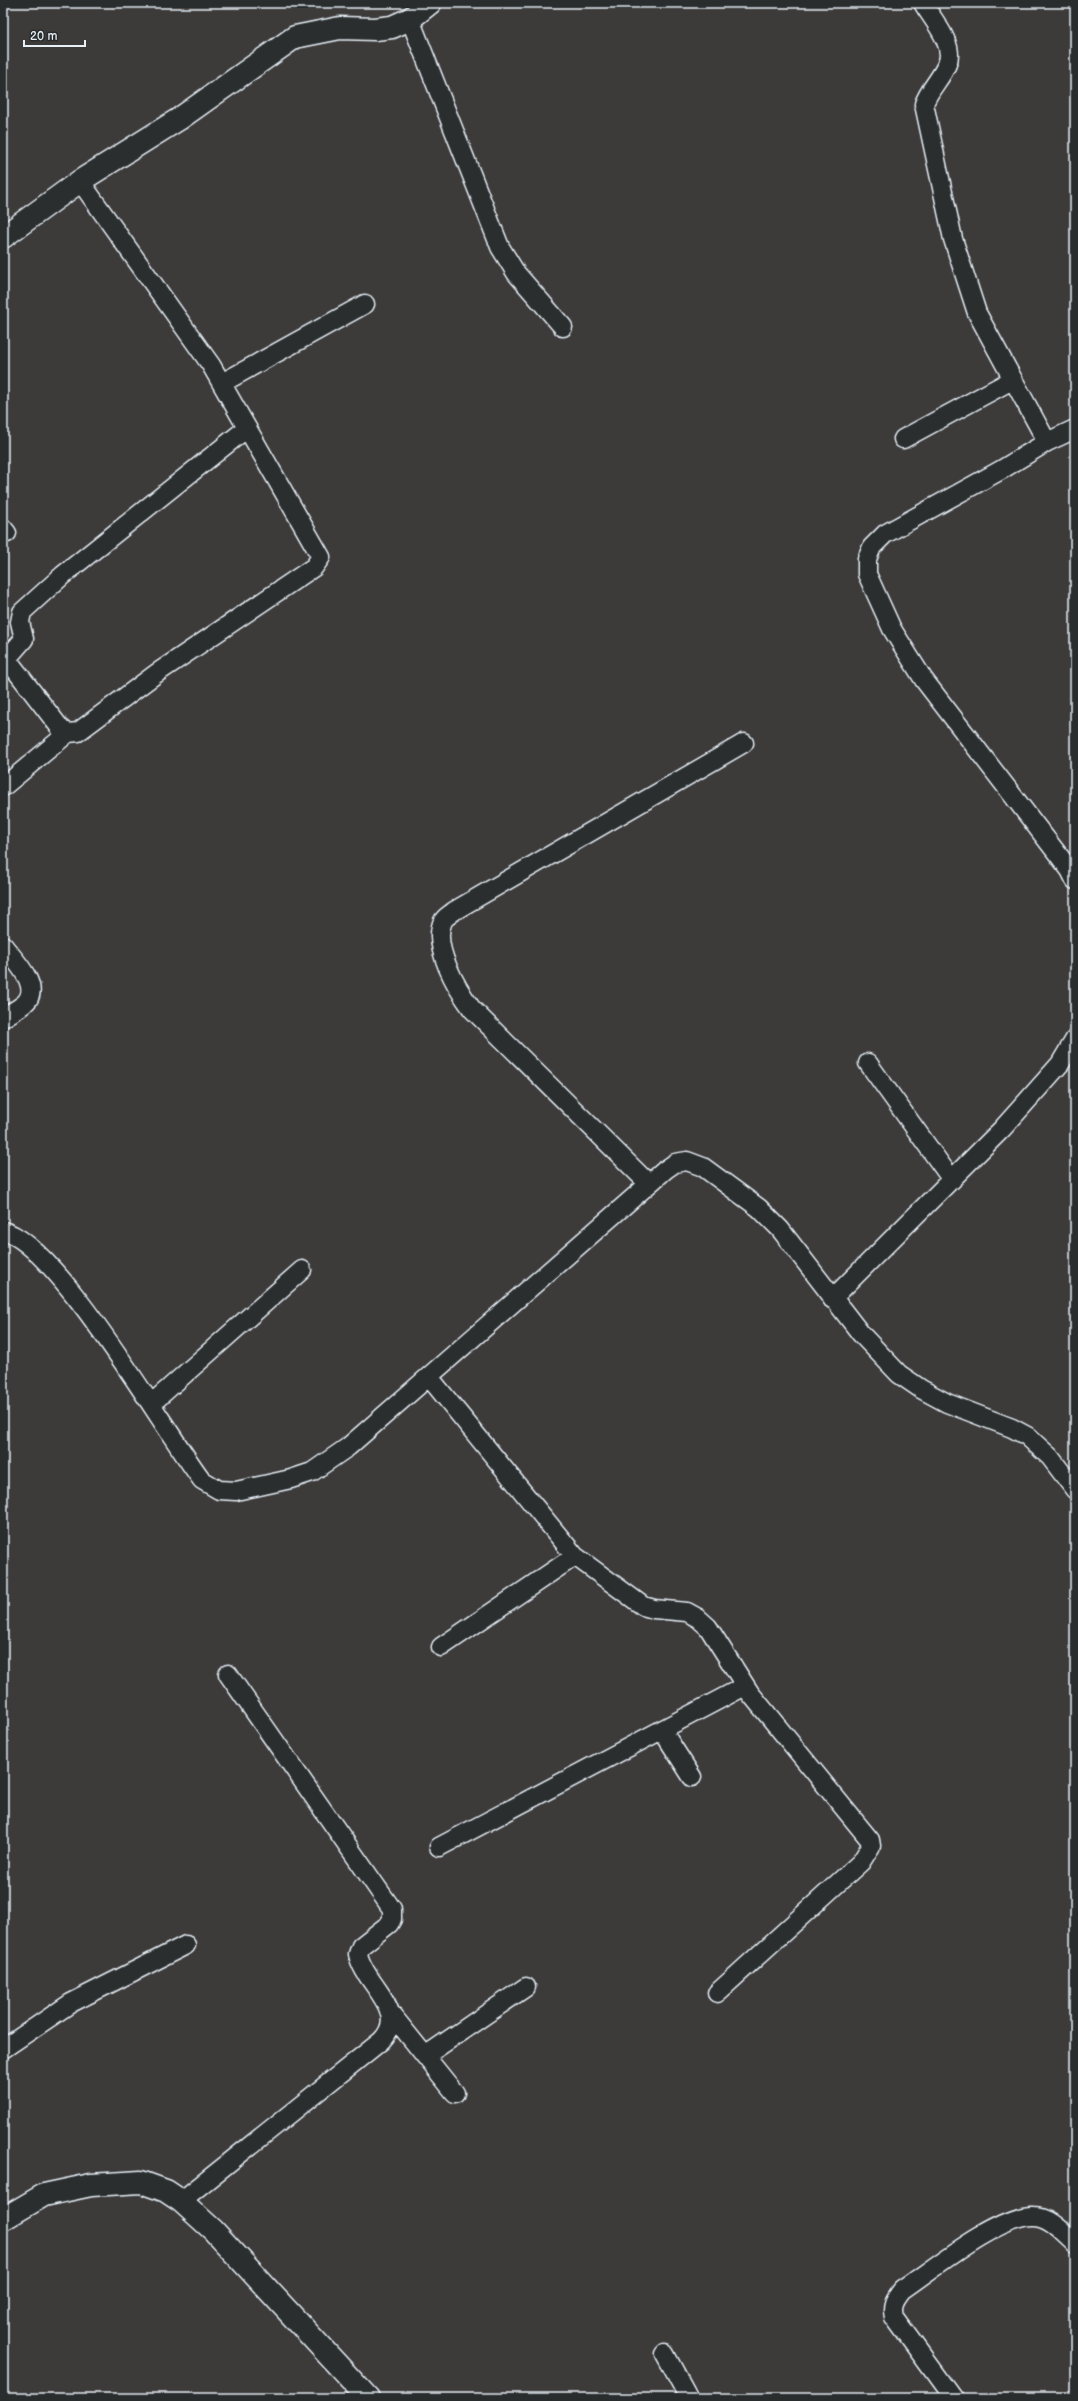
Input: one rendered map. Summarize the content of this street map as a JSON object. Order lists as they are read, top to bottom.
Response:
{
  "scale_bar": "20 m"
}
